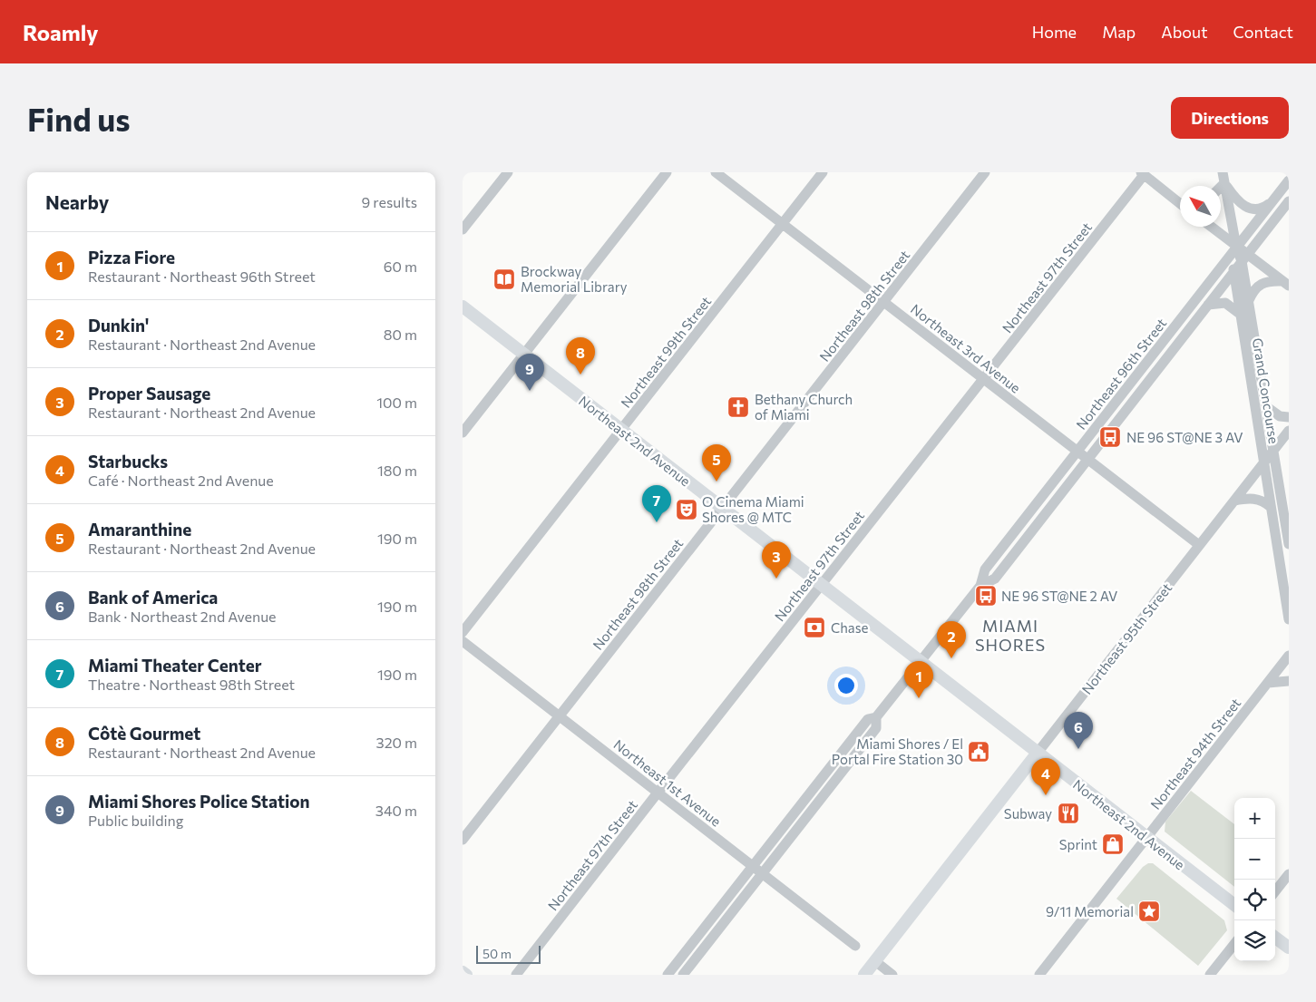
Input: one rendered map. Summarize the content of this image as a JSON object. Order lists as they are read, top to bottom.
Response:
{
  "streets": {
    "main road": ["Northeast 2nd Avenue", "Northeast 95th Street"],
    "street": [
      "Northeast 97th Street",
      "Northeast 98th Street",
      "Northeast 3rd Avenue",
      "Northeast 99th Street",
      "Northeast 96th Street",
      "Grand Concourse",
      "Northeast 94th Street",
      "Northeast 1st Avenue"
    ]
  },
  "crossings": [
    ["Northeast 97th Street", "Northeast 3rd Avenue"],
    ["Northeast 97th Street", "Northeast 2nd Avenue"],
    ["Northeast 97th Street", "Northeast 1st Avenue"],
    ["Northeast 98th Street", "Northeast 3rd Avenue"],
    ["Northeast 98th Street", "Northeast 2nd Avenue"],
    ["Northeast 98th Street", "Northeast 1st Avenue"],
    ["Northeast 3rd Avenue", "Northeast 99th Street"],
    ["Northeast 3rd Avenue", "Northeast 96th Street"],
    ["Northeast 3rd Avenue", "Northeast 95th Street"],
    ["Northeast 99th Street", "Northeast 2nd Avenue"],
    ["Northeast 96th Street", "Grand Concourse"],
    ["Northeast 96th Street", "Northeast 2nd Avenue"],
    ["Northeast 96th Street", "Northeast 1st Avenue"],
    ["Grand Concourse", "Northeast 95th Street"],
    ["Northeast 2nd Avenue", "Northeast 95th Street"],
    ["Northeast 2nd Avenue", "Northeast 94th Street"]
  ],
  "districts": ["MIAMI SHORES"],
  "places": {
    "library": ["Brockway Memorial Library"],
    "church": ["Bethany Church of Miami"],
    "bus stop": ["NE 96 ST@NE 3 AV", "NE 96 ST@NE 2 AV"],
    "theatre": ["O Cinema Miami Shores @ MTC"],
    "bank": ["Chase"],
    "public building": ["Miami Shores / El Portal Fire Station 30"],
    "restaurant": ["Subway"],
    "shop": ["Sprint"],
    "place": ["9/11 Memorial"]
  },
  "scale_bar": "50 m",
  "north": "top left",
  "page": {
    "header": "Roamly",
    "nav": [
      "Home",
      "Map",
      "About",
      "Contact"
    ],
    "buttons": "Directions",
    "title": "Find us",
    "heading": ["Nearby", "9 results"],
    "list": [
      {
        "mark": "1",
        "name": "Pizza Fiore",
        "note": "Restaurant · Northeast 96th Street",
        "value": "60 m"
      },
      {
        "mark": "2",
        "name": "Dunkin'",
        "note": "Restaurant · Northeast 2nd Avenue",
        "value": "80 m"
      },
      {
        "mark": "3",
        "name": "Proper Sausage",
        "note": "Restaurant · Northeast 2nd Avenue",
        "value": "100 m"
      },
      {
        "mark": "4",
        "name": "Starbucks",
        "note": "Café · Northeast 2nd Avenue",
        "value": "180 m"
      },
      {
        "mark": "5",
        "name": "Amaranthine",
        "note": "Restaurant · Northeast 2nd Avenue",
        "value": "190 m"
      },
      {
        "mark": "6",
        "name": "Bank of America",
        "note": "Bank · Northeast 2nd Avenue",
        "value": "190 m"
      },
      {
        "mark": "7",
        "name": "Miami Theater Center",
        "note": "Theatre · Northeast 98th Street",
        "value": "190 m"
      },
      {
        "mark": "8",
        "name": "Côtè Gourmet",
        "note": "Restaurant · Northeast 2nd Avenue",
        "value": "320 m"
      },
      {
        "mark": "9",
        "name": "Miami Shores Police Station",
        "note": "Public building",
        "value": "340 m"
      }
    ],
    "pins": [
      "8",
      "9",
      "5",
      "7",
      "3",
      "2",
      "1",
      "6",
      "4"
    ],
    "map_buttons": ["+", "−"],
    "scale": "50 m"
  }
}
